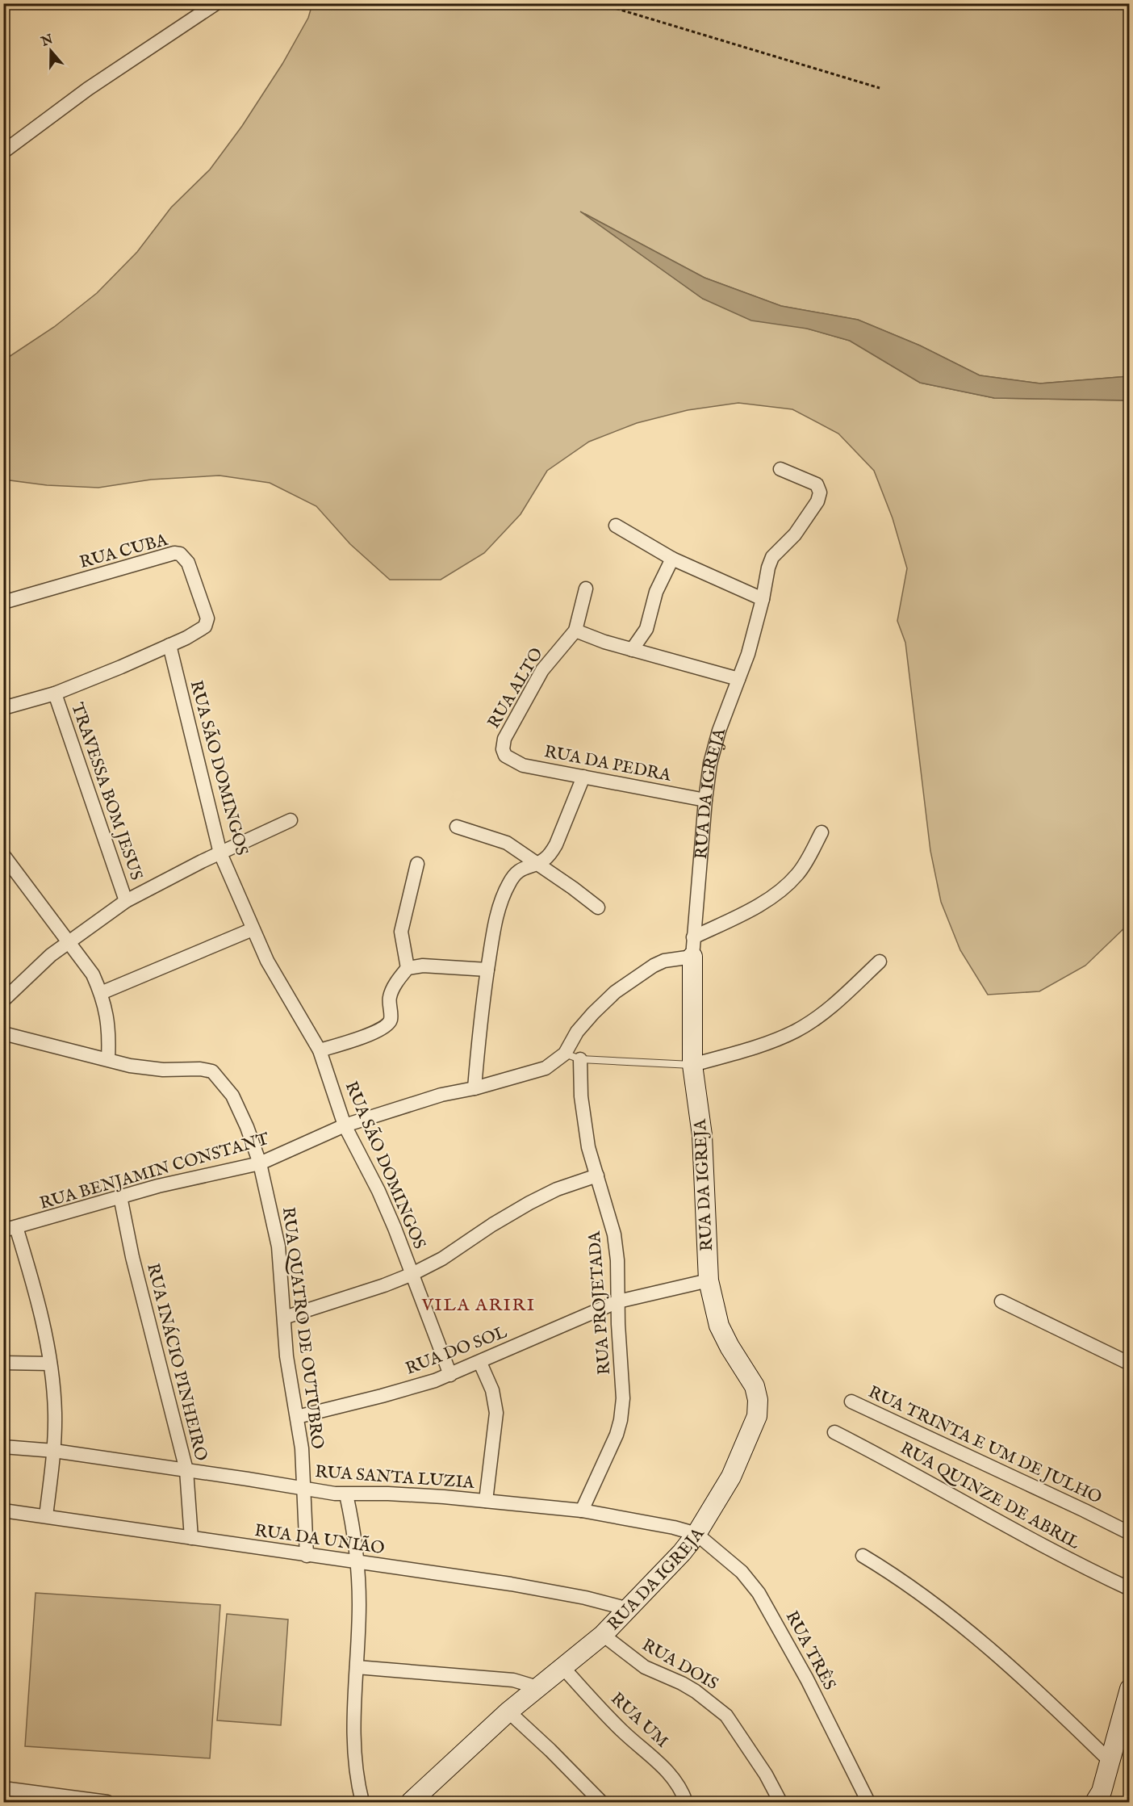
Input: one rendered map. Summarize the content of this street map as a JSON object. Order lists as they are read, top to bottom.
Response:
{
  "streets": {
    "street": [
      "RUA CUBA",
      "RUA ALTO",
      "RUA DA PEDRA",
      "RUA SÃO DOMINGOS",
      "TRAVESSA BOM JESUS",
      "RUA DA IGREJA",
      "RUA BENJAMIN CONSTANT",
      "RUA PROJETADA",
      "RUA QUATRO DE OUTUBRO",
      "RUA DO SOL",
      "RUA INÁCIO PINHEIRO",
      "RUA TRINTA E UM DE JULHO",
      "RUA SANTA LUZIA",
      "RUA QUINZE DE ABRIL",
      "RUA DA UNIÃO",
      "RUA TRÊS",
      "RUA DOIS",
      "RUA UM"
    ]
  },
  "crossings": [
    ["RUA CUBA", "RUA SÃO DOMINGOS"],
    ["RUA ALTO", "RUA DA PEDRA"],
    ["RUA DA PEDRA", "RUA DA IGREJA"],
    ["RUA SÃO DOMINGOS", "RUA BENJAMIN CONSTANT"],
    ["RUA SÃO DOMINGOS", "RUA DO SOL"],
    ["RUA DA IGREJA", "RUA BENJAMIN CONSTANT"],
    ["RUA DA IGREJA", "RUA DO SOL"],
    ["RUA DA IGREJA", "RUA SANTA LUZIA"],
    ["RUA DA IGREJA", "RUA DA UNIÃO"],
    ["RUA DA IGREJA", "RUA TRÊS"],
    ["RUA DA IGREJA", "RUA DOIS"],
    ["RUA DA IGREJA", "RUA UM"],
    ["RUA BENJAMIN CONSTANT", "RUA QUATRO DE OUTUBRO"],
    ["RUA BENJAMIN CONSTANT", "RUA INÁCIO PINHEIRO"],
    ["RUA PROJETADA", "RUA DO SOL"],
    ["RUA PROJETADA", "RUA SANTA LUZIA"],
    ["RUA QUATRO DE OUTUBRO", "RUA DO SOL"],
    ["RUA QUATRO DE OUTUBRO", "RUA SANTA LUZIA"],
    ["RUA QUATRO DE OUTUBRO", "RUA DA UNIÃO"],
    ["RUA INÁCIO PINHEIRO", "RUA SANTA LUZIA"],
    ["RUA INÁCIO PINHEIRO", "RUA DA UNIÃO"],
    ["RUA SANTA LUZIA", "RUA TRÊS"]
  ],
  "districts": ["VILA ARIRI"],
  "north": "top"
}
